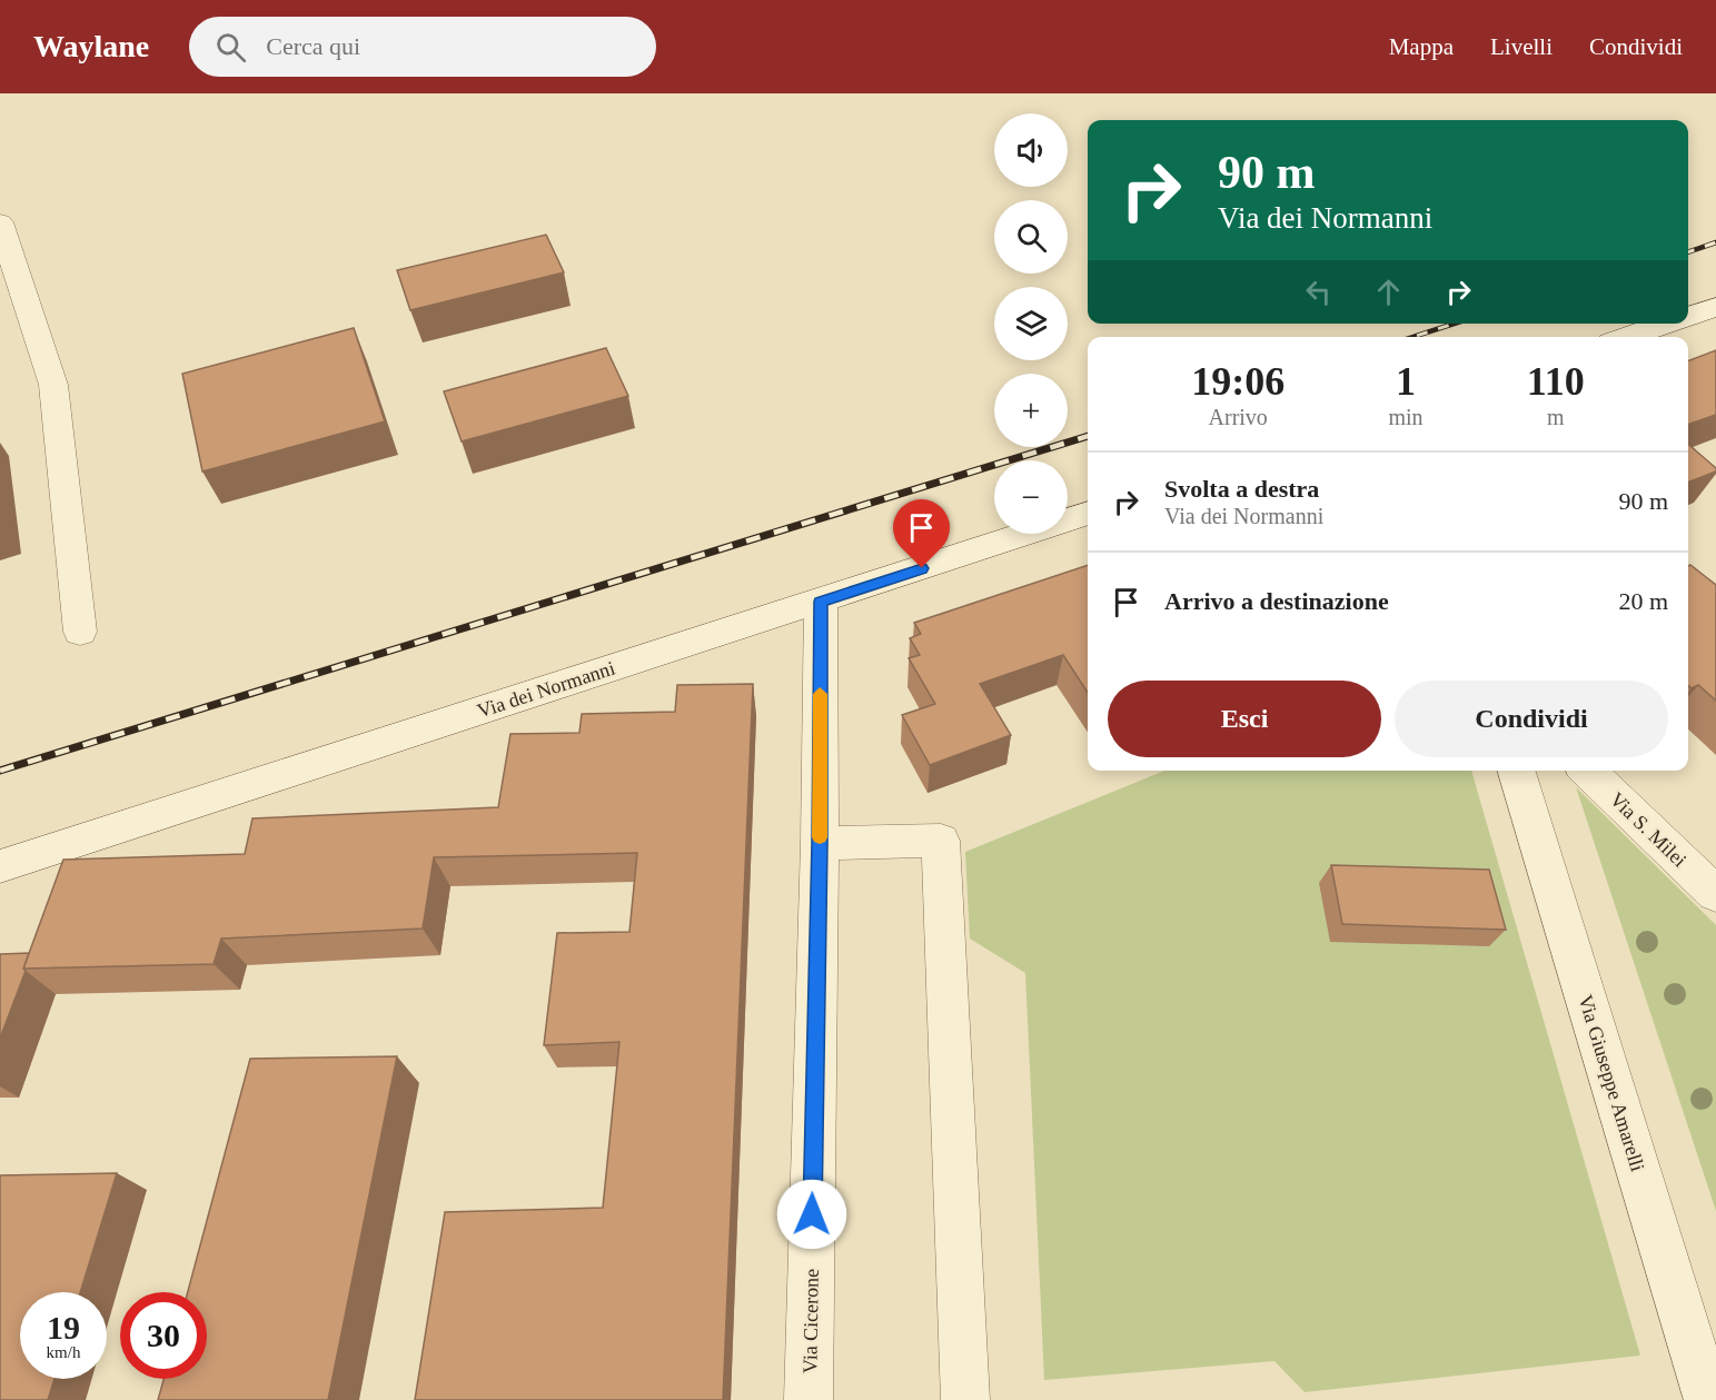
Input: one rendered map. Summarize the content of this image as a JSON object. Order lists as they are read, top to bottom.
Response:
{
  "streets": {
    "street": [
      "Via dei Normanni",
      "Via S. Milei",
      "Via Giuseppe Amarelli",
      "Via Cicerone"
    ]
  },
  "crossings": [
    ["Via dei Normanni", "Via Cicerone"]
  ],
  "page": {
    "header": "Waylane",
    "search": "Cerca qui",
    "nav": ["Mappa", "Livelli", "Condividi"],
    "map_buttons": ["+", "−"],
    "turn": ["90 m", "Via dei Normanni"],
    "eta": [
      "19:06",
      "Arrivo",
      "1",
      "min",
      "110",
      "m"
    ],
    "list": [
      {
        "name": "Svolta a destra",
        "note": "Via dei Normanni",
        "value": "90 m"
      },
      {
        "name": "Arrivo a destinazione",
        "value": "20 m"
      }
    ],
    "buttons": ["Esci", "Condividi"],
    "speed": "19 km/h",
    "limit": "30"
  }
}
